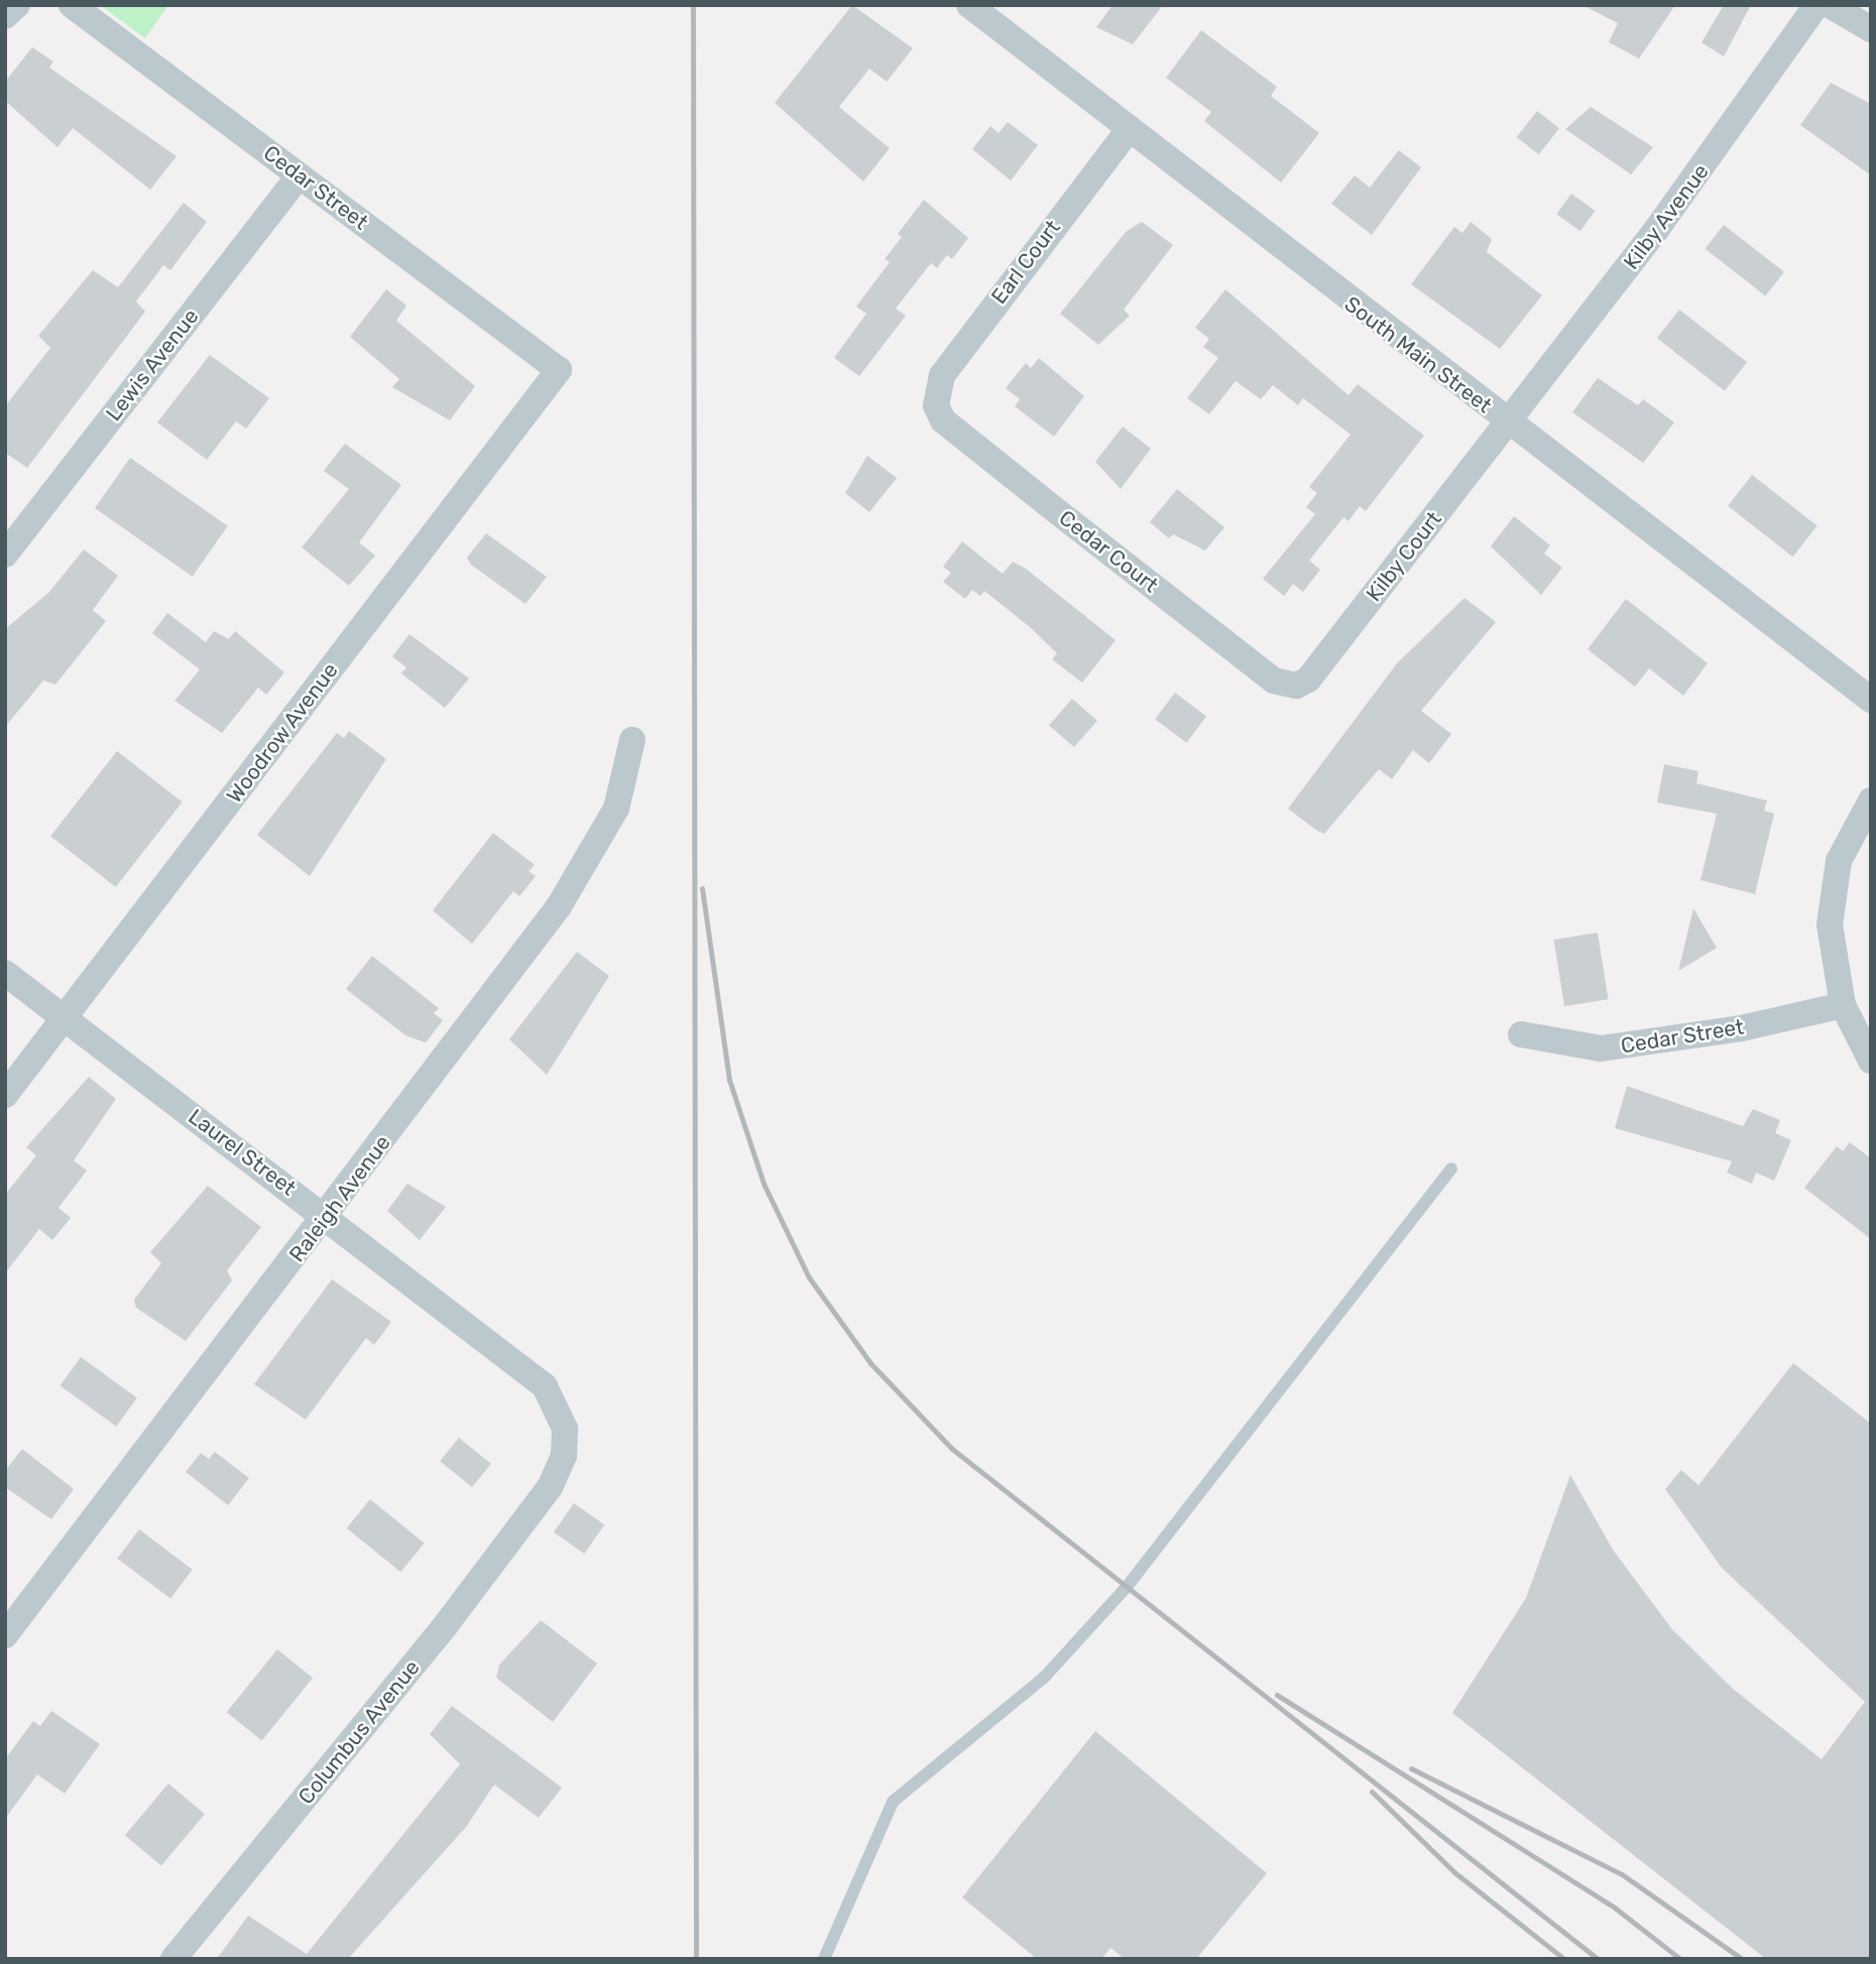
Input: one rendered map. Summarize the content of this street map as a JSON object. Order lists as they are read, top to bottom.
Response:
{
  "streets": {
    "street": [
      "Cedar Street",
      "Kilby Avenue",
      "Earl Court",
      "South Main Street",
      "Lewis Avenue",
      "Cedar Court",
      "Kilby Court",
      "Woodrow Avenue",
      "Laurel Street",
      "Raleigh Avenue",
      "Columbus Avenue"
    ]
  },
  "crossings": [
    ["Cedar Street", "Lewis Avenue"],
    ["Cedar Street", "Woodrow Avenue"],
    ["Kilby Avenue", "South Main Street"],
    ["Kilby Avenue", "Kilby Court"],
    ["Earl Court", "South Main Street"],
    ["Earl Court", "Cedar Court"],
    ["South Main Street", "Kilby Court"],
    ["Cedar Court", "Kilby Court"],
    ["Woodrow Avenue", "Laurel Street"],
    ["Laurel Street", "Raleigh Avenue"],
    ["Laurel Street", "Columbus Avenue"]
  ]
}
